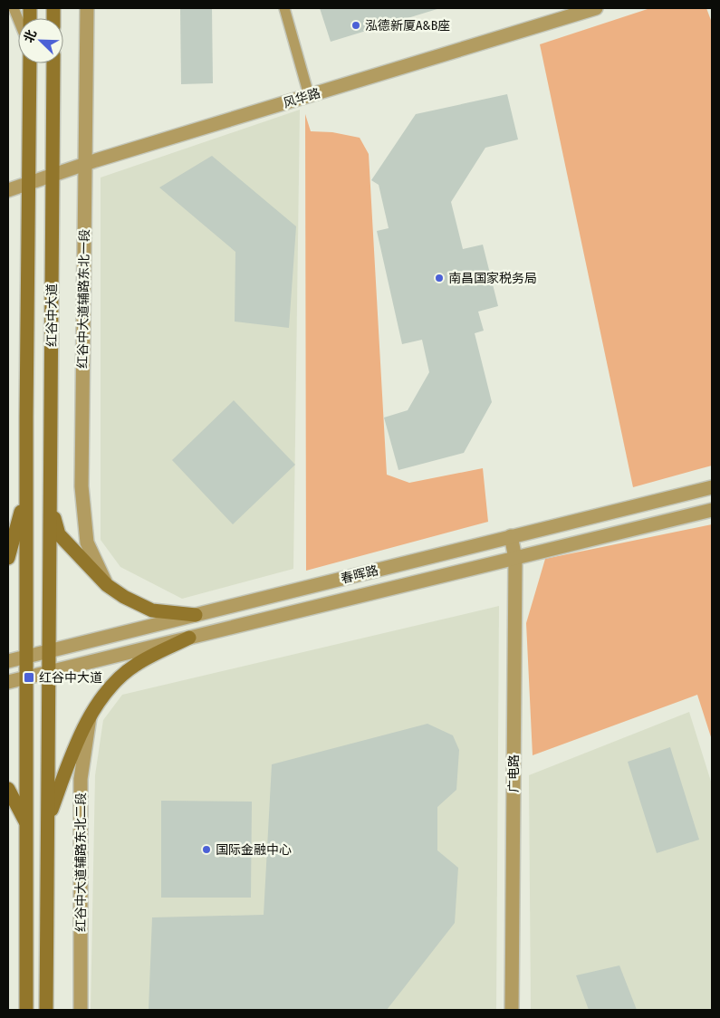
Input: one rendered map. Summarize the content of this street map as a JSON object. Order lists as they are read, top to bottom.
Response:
{
  "streets": {
    "main road": ["红谷中大道"],
    "street": [
      "风华路",
      "红谷中大道辅路东北一段",
      "春晖路",
      "广电路",
      "红谷中大道辅路东北二段"
    ]
  },
  "crossings": [
    ["风华路", "红谷中大道辅路东北一段"],
    ["风华路", "红谷中大道"],
    ["红谷中大道", "春晖路"],
    ["春晖路", "广电路"]
  ],
  "places": {
    "other": ["泓德新厦A&B座", "南昌国家税务局", "国际金融中心"],
    "transit": ["红谷中大道"]
  },
  "north": "top left"
}
